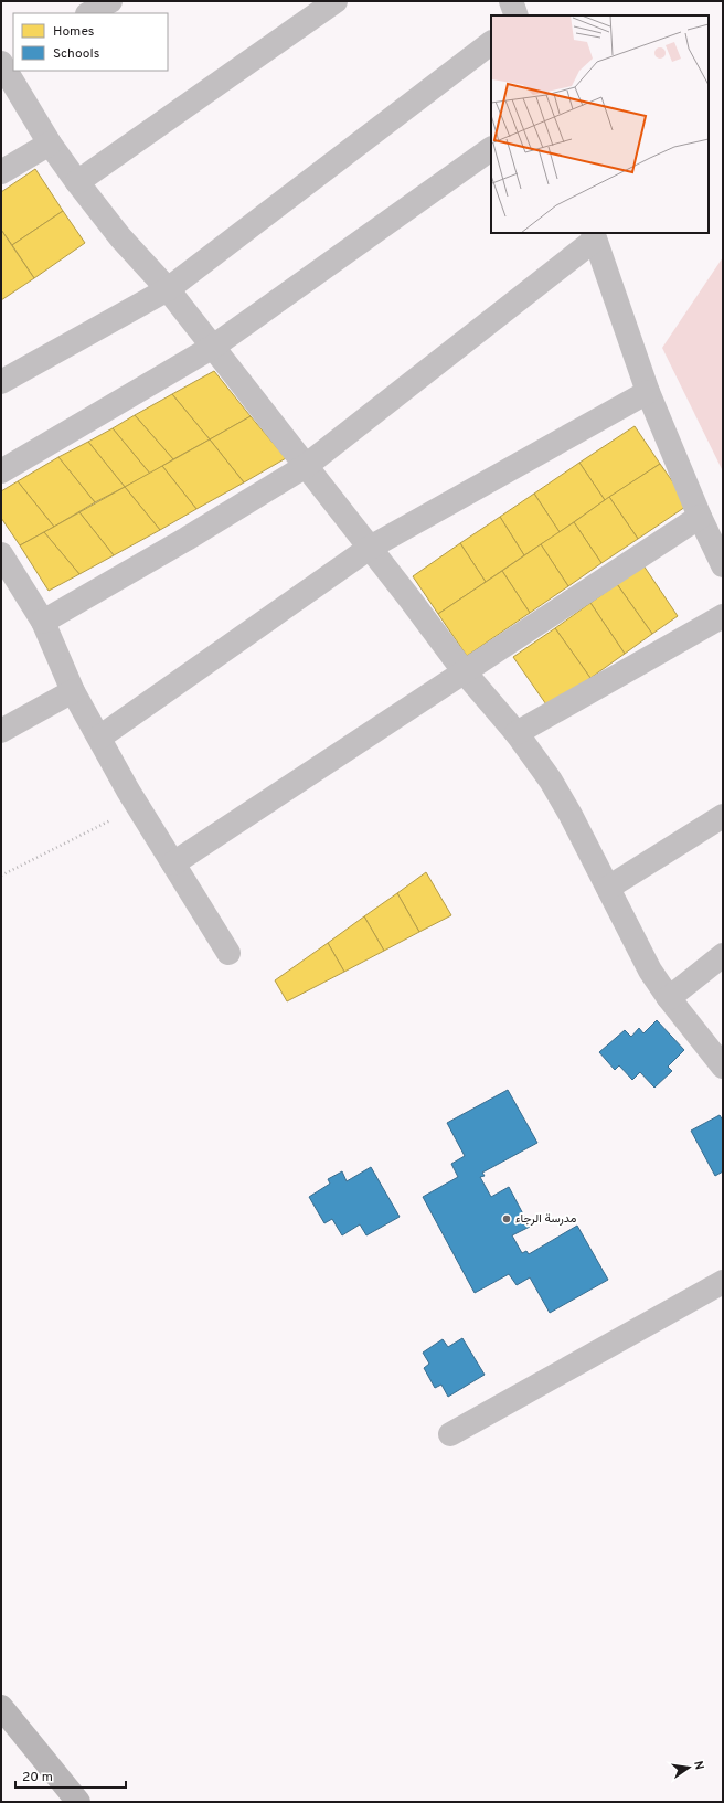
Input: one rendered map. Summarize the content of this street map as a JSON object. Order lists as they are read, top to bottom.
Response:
{
  "places": ["مدرسة الرجاء"],
  "legend": ["Homes", "Schools"],
  "scale_bar": "20 m",
  "north": "right"
}
